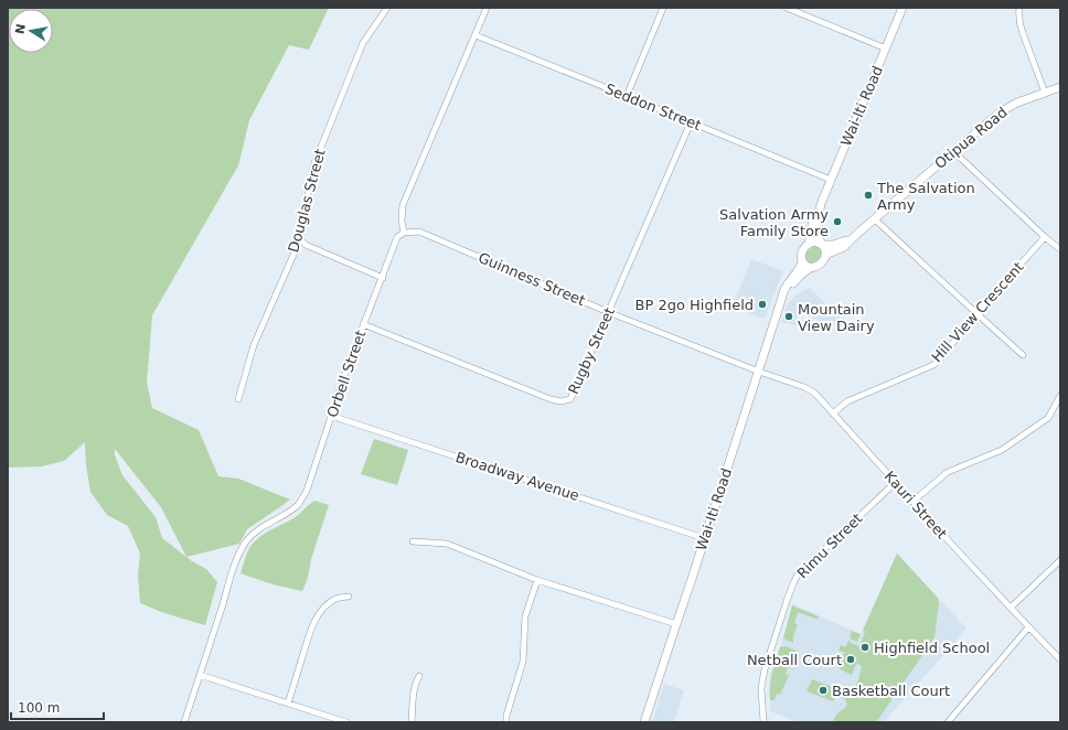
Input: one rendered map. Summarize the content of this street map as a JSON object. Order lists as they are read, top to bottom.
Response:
{
  "streets": {
    "street": [
      "Wai-Iti Road",
      "Seddon Street",
      "Otipua Road",
      "Douglas Street",
      "Guinness Street",
      "Hill View Crescent",
      "Rugby Street",
      "Orbell Street",
      "Broadway Avenue",
      "Kauri Street",
      "Rimu Street"
    ]
  },
  "crossings": [
    ["Wai-Iti Road", "Seddon Street"],
    ["Wai-Iti Road", "Otipua Road"],
    ["Wai-Iti Road", "Guinness Street"],
    ["Wai-Iti Road", "Broadway Avenue"],
    ["Wai-Iti Road", "Kauri Street"],
    ["Seddon Street", "Rugby Street"],
    ["Guinness Street", "Rugby Street"],
    ["Guinness Street", "Orbell Street"],
    ["Guinness Street", "Kauri Street"],
    ["Hill View Crescent", "Kauri Street"],
    ["Rugby Street", "Orbell Street"],
    ["Orbell Street", "Broadway Avenue"],
    ["Kauri Street", "Rimu Street"]
  ],
  "places": [
    "The Salvation Army",
    "Salvation Army Family Store",
    "BP 2go Highfield",
    "Mountain View Dairy",
    "Highfield School",
    "Netball Court",
    "Basketball Court"
  ],
  "scale_bar": "100 m",
  "north": "left"
}
